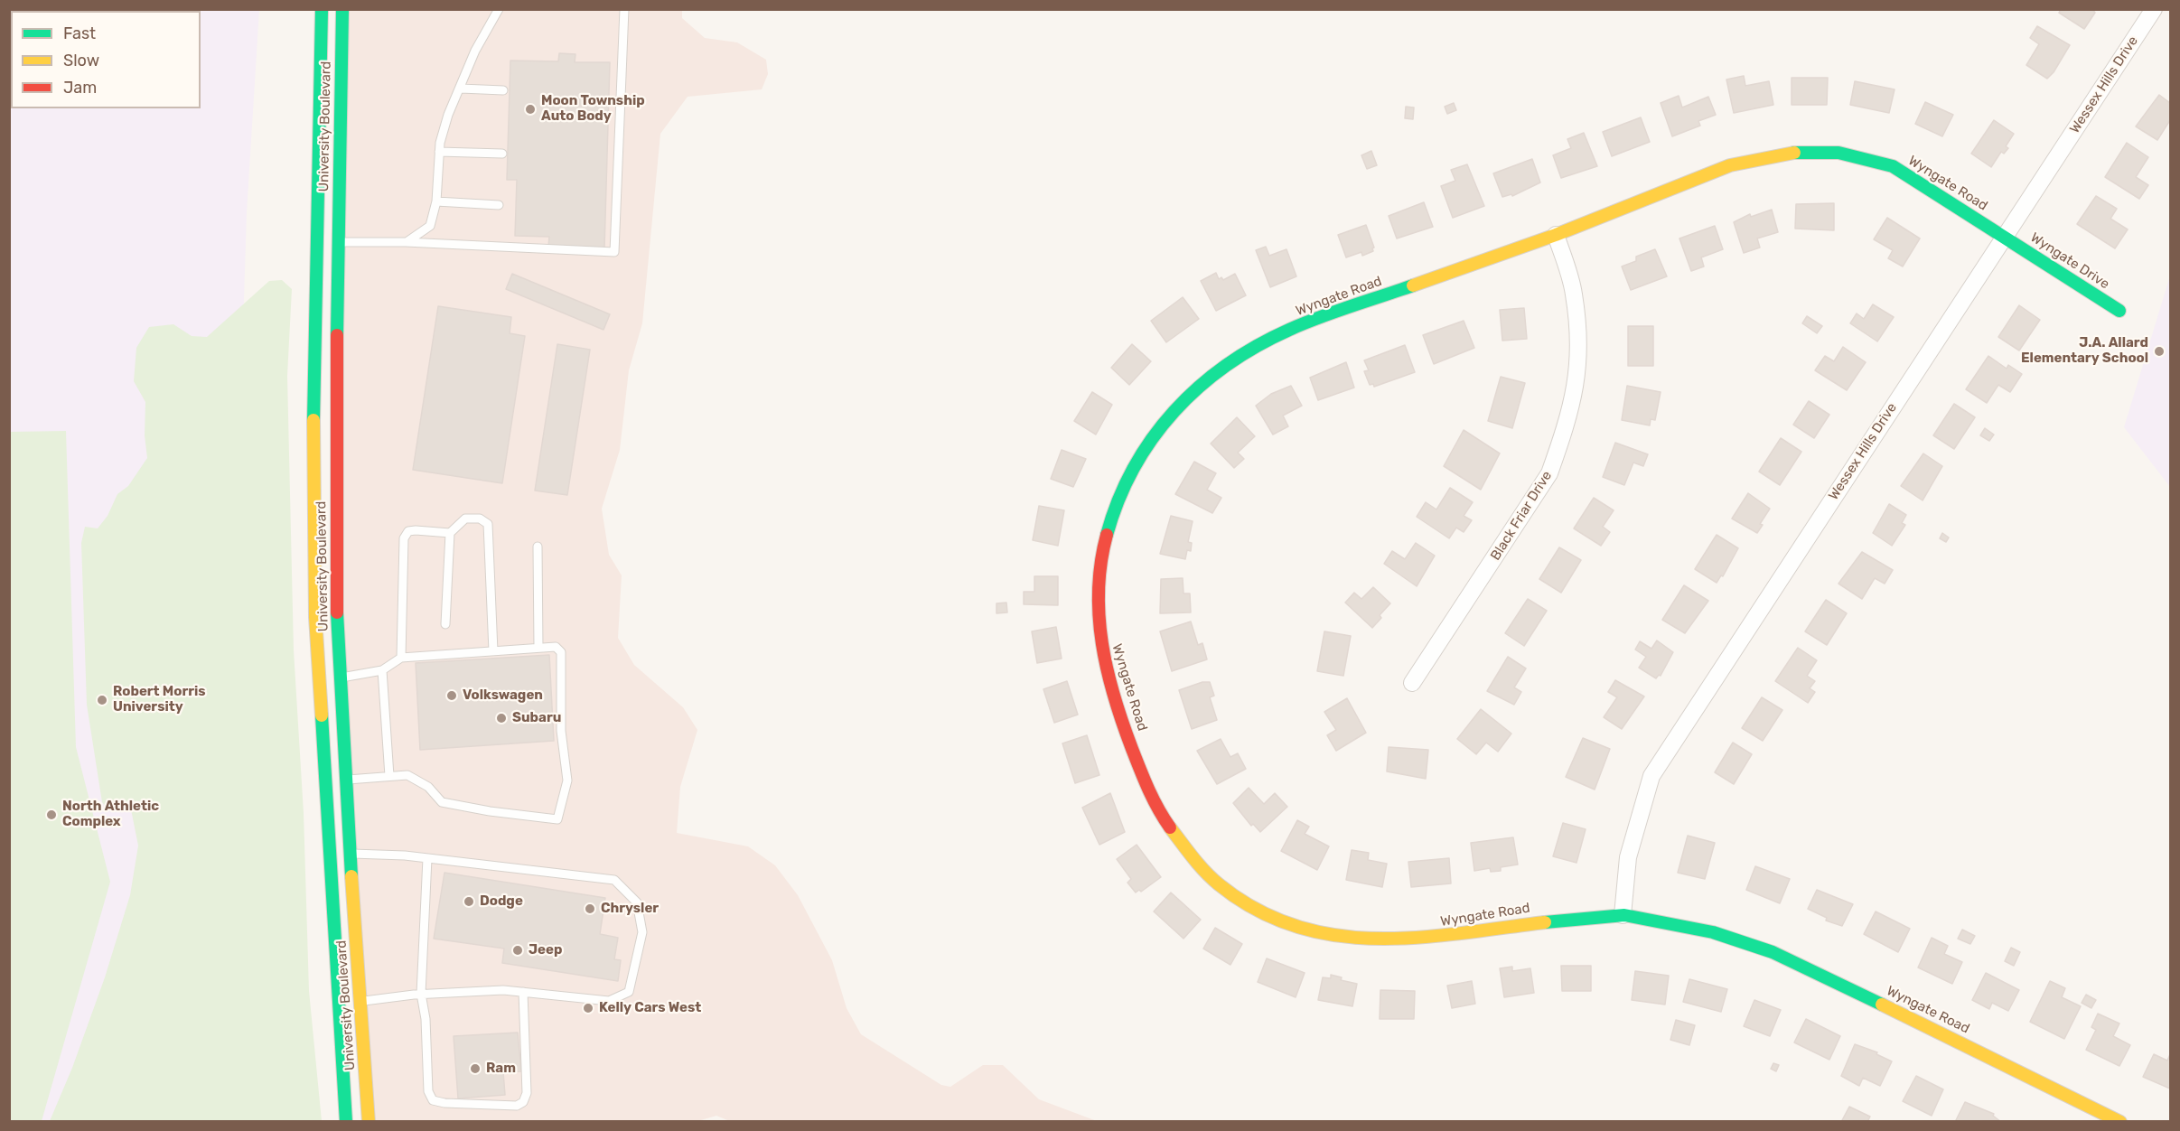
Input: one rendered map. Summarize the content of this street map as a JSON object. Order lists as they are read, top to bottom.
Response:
{
  "streets": {
    "street": [
      "Wessex Hills Drive",
      "University Boulevard",
      "Wyngate Road",
      "Wyngate Drive",
      "Black Friar Drive"
    ]
  },
  "crossings": [
    ["Wessex Hills Drive", "Wyngate Road"],
    ["Wessex Hills Drive", "Wyngate Drive"],
    ["Wyngate Road", "Wyngate Drive"],
    ["Wyngate Road", "Black Friar Drive"]
  ],
  "places": [
    "Moon Township Auto Body",
    "J.A. Allard Elementary School",
    "Volkswagen",
    "Robert Morris University",
    "Subaru",
    "North Athletic Complex",
    "Dodge",
    "Chrysler",
    "Jeep",
    "Kelly Cars West",
    "Ram"
  ],
  "legend": ["Fast", "Slow", "Jam"]
}
